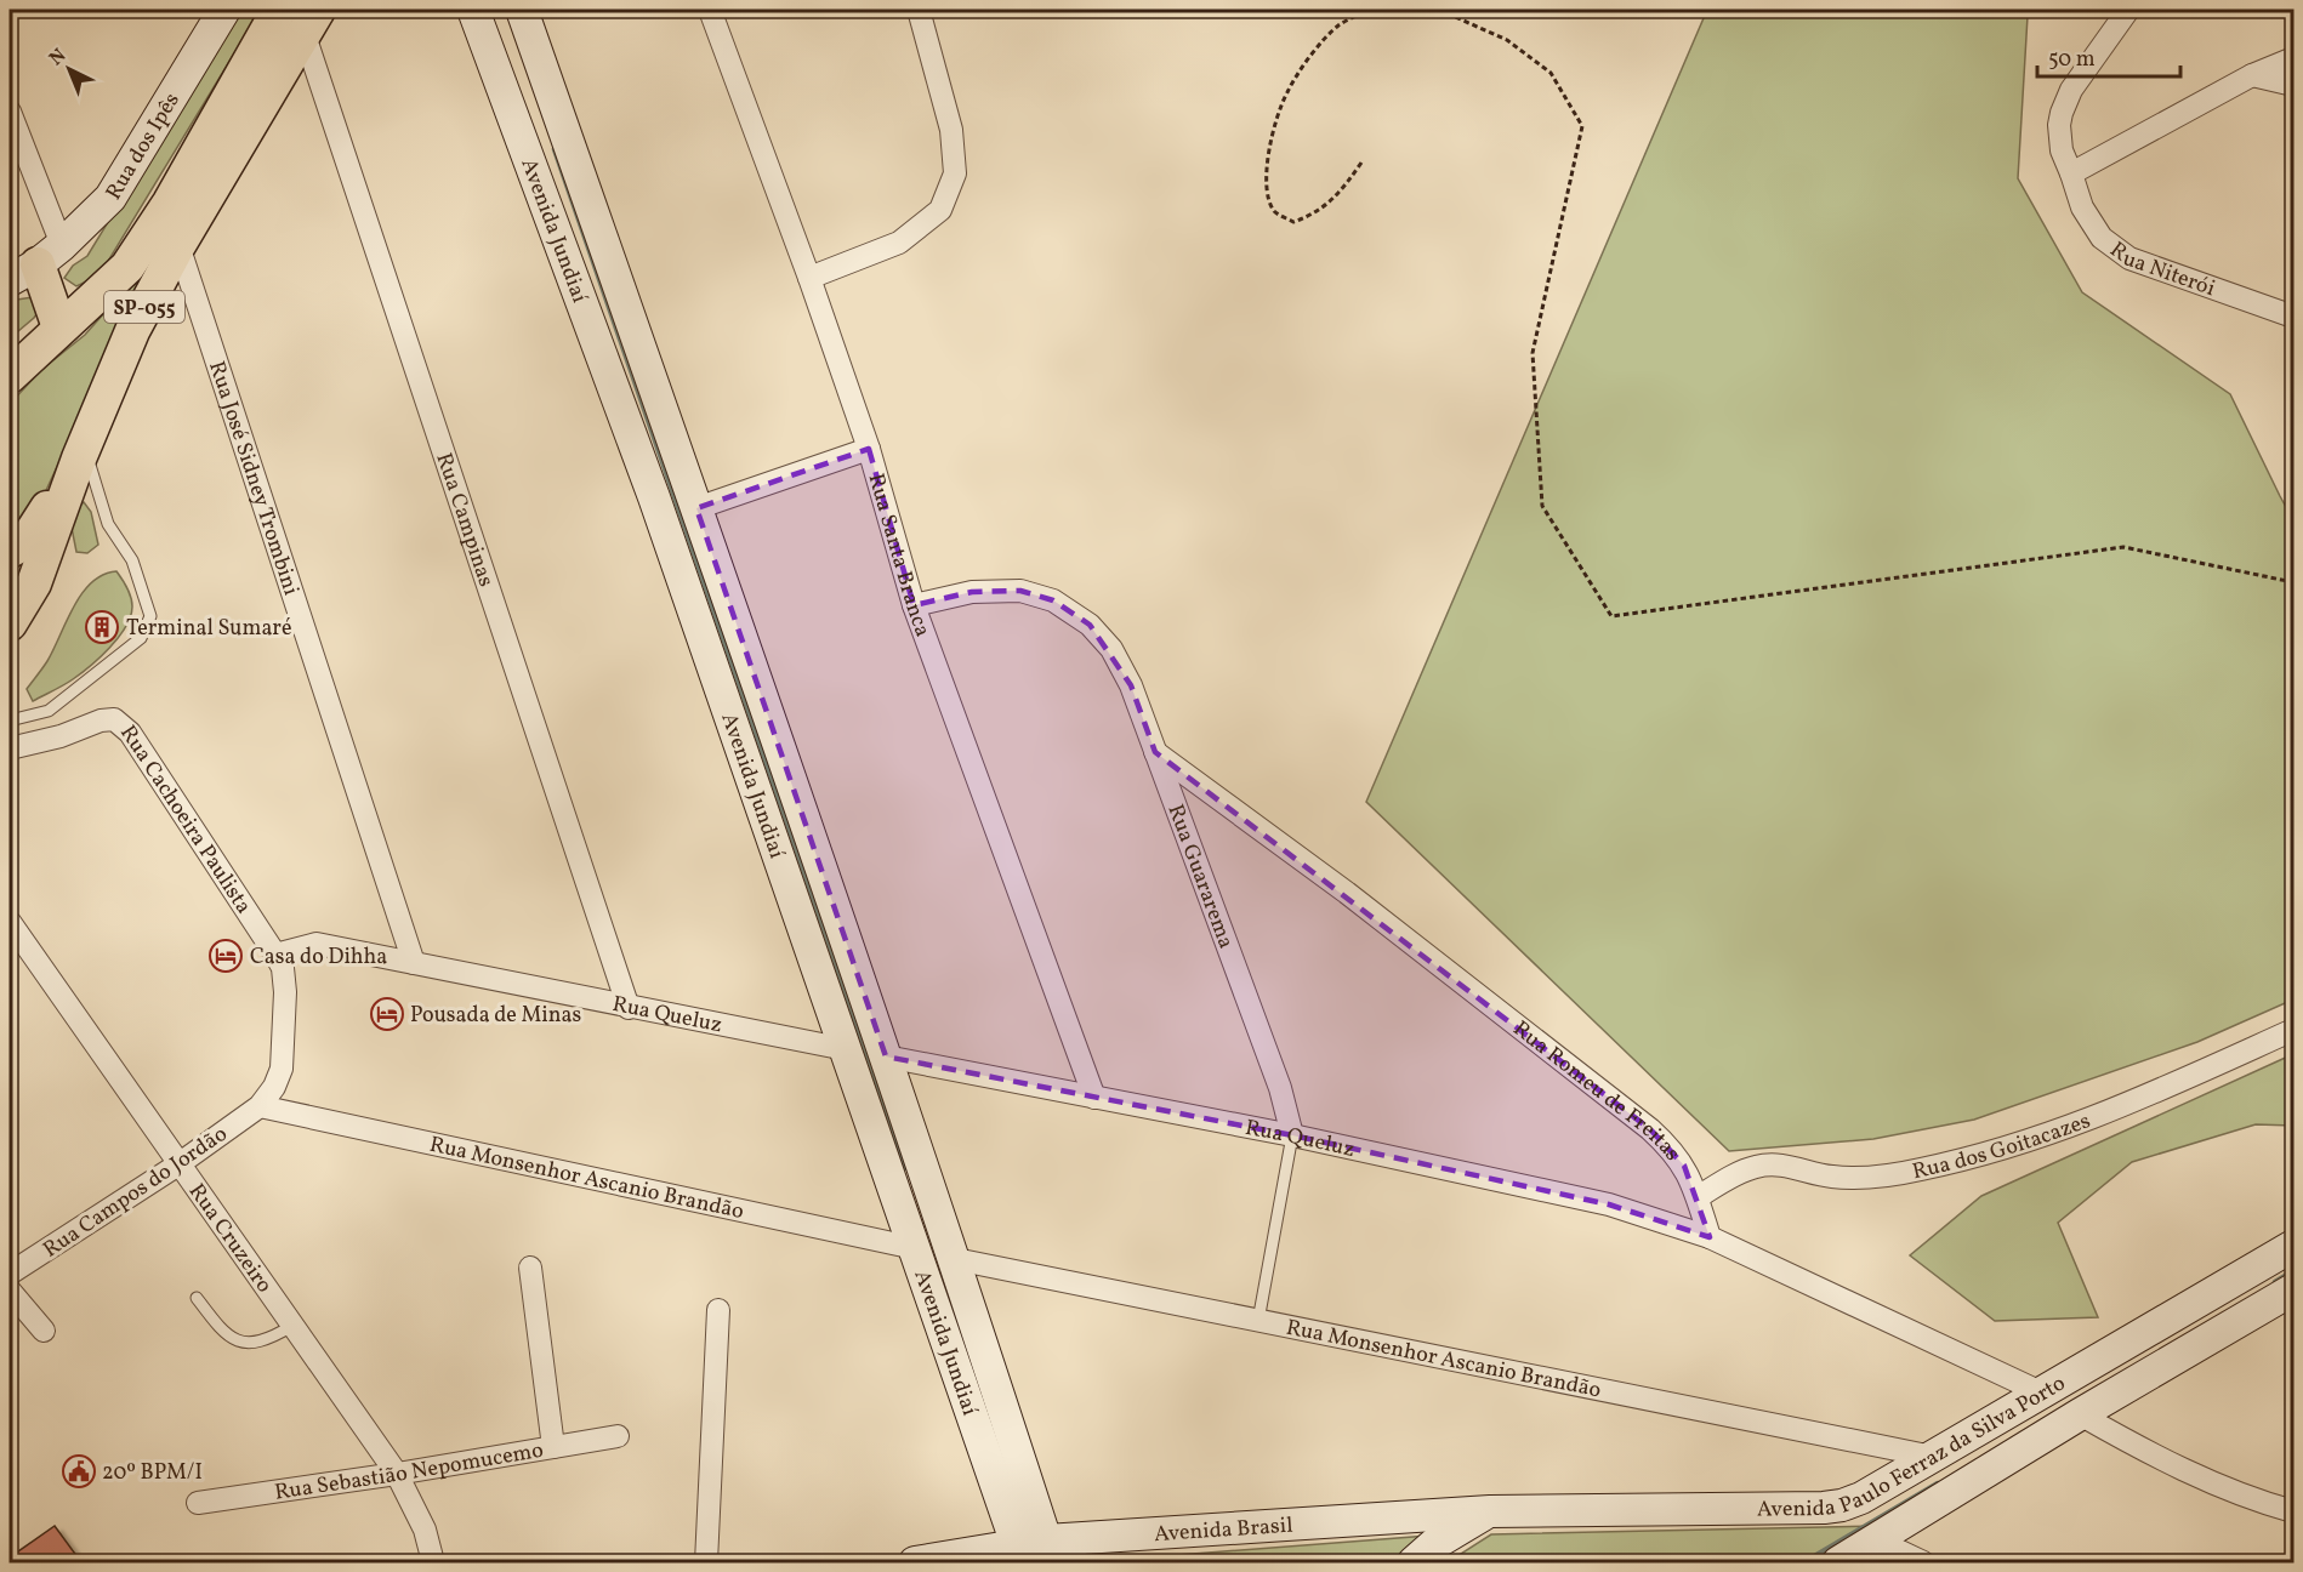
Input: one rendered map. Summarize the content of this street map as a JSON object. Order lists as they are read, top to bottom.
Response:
{
  "streets": {
    "main road": [
      "Rua dos Ipês",
      "Avenida Jundiaí",
      "SP-055",
      "Avenida Paulo Ferraz da Silva Porto",
      "Avenida Brasil"
    ],
    "street": [
      "Rua Niterói",
      "Rua José Sidney Trombini",
      "Rua Campinas",
      "Rua Santa Branca",
      "Rua Cachoeira Paulista",
      "Rua Guararema",
      "Rua Queluz",
      "Rua Romeu de Freitas",
      "Rua dos Goitacazes",
      "Rua Monsenhor Ascanio Brandão",
      "Rua Campos do Jordão",
      "Rua Cruzeiro",
      "Rua Sebastião Nepomucemo"
    ]
  },
  "crossings": [
    ["Avenida Jundiaí", "Rua Queluz"],
    ["Avenida Jundiaí", "Rua Monsenhor Ascanio Brandão"],
    ["Avenida Jundiaí", "Avenida Brasil"],
    ["SP-055", "Rua José Sidney Trombini"],
    ["SP-055", "Rua Campinas"],
    ["Rua José Sidney Trombini", "Rua Queluz"],
    ["Rua Campinas", "Rua Queluz"],
    ["Rua Santa Branca", "Rua Guararema"],
    ["Rua Santa Branca", "Rua Queluz"],
    ["Rua Cachoeira Paulista", "Rua Queluz"],
    ["Rua Cachoeira Paulista", "Rua Monsenhor Ascanio Brandão"],
    ["Rua Cachoeira Paulista", "Rua Campos do Jordão"],
    ["Rua Guararema", "Rua Queluz"],
    ["Rua Guararema", "Rua Romeu de Freitas"],
    ["Rua Guararema", "Rua Monsenhor Ascanio Brandão"],
    ["Rua Queluz", "Rua Romeu de Freitas"],
    ["Rua Romeu de Freitas", "Rua dos Goitacazes"],
    ["Rua Monsenhor Ascanio Brandão", "Rua Campos do Jordão"],
    ["Rua Monsenhor Ascanio Brandão", "Avenida Paulo Ferraz da Silva Porto"],
    ["Rua Campos do Jordão", "Rua Cruzeiro"],
    ["Rua Cruzeiro", "Rua Sebastião Nepomucemo"],
    ["Avenida Paulo Ferraz da Silva Porto", "Avenida Brasil"]
  ],
  "places": {
    "building": ["Terminal Sumaré"],
    "hotel": ["Casa do Dihha", "Pousada de Minas"],
    "public building": ["20º BPM/I"]
  },
  "scale_bar": "50 m",
  "north": "top left"
}
